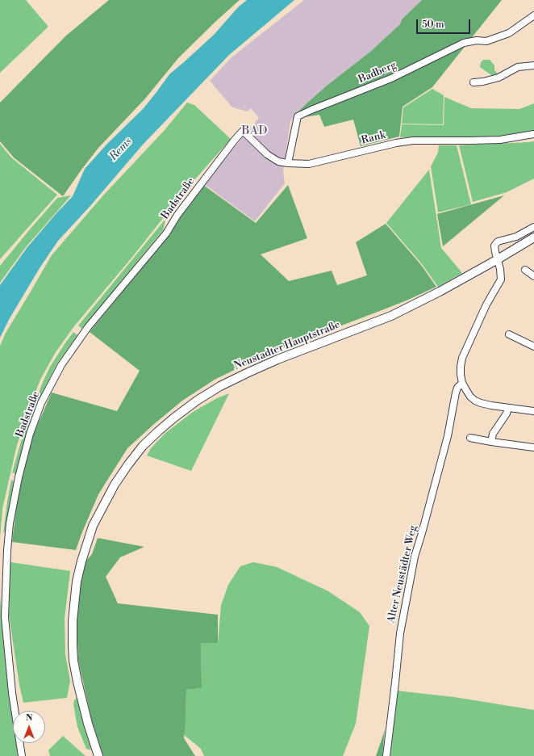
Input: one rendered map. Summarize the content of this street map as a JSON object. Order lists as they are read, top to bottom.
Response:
{
  "streets": {
    "street": [
      "Badberg",
      "Rank",
      "Badstraße",
      "Neustadter Hauptstraße",
      "Alter Neustädter Weg"
    ]
  },
  "crossings": [
    ["Badberg", "Rank"],
    ["Rank", "Badstraße"]
  ],
  "districts": ["BAD"],
  "water": ["Rems"],
  "scale_bar": "50 m",
  "north": "top"
}
